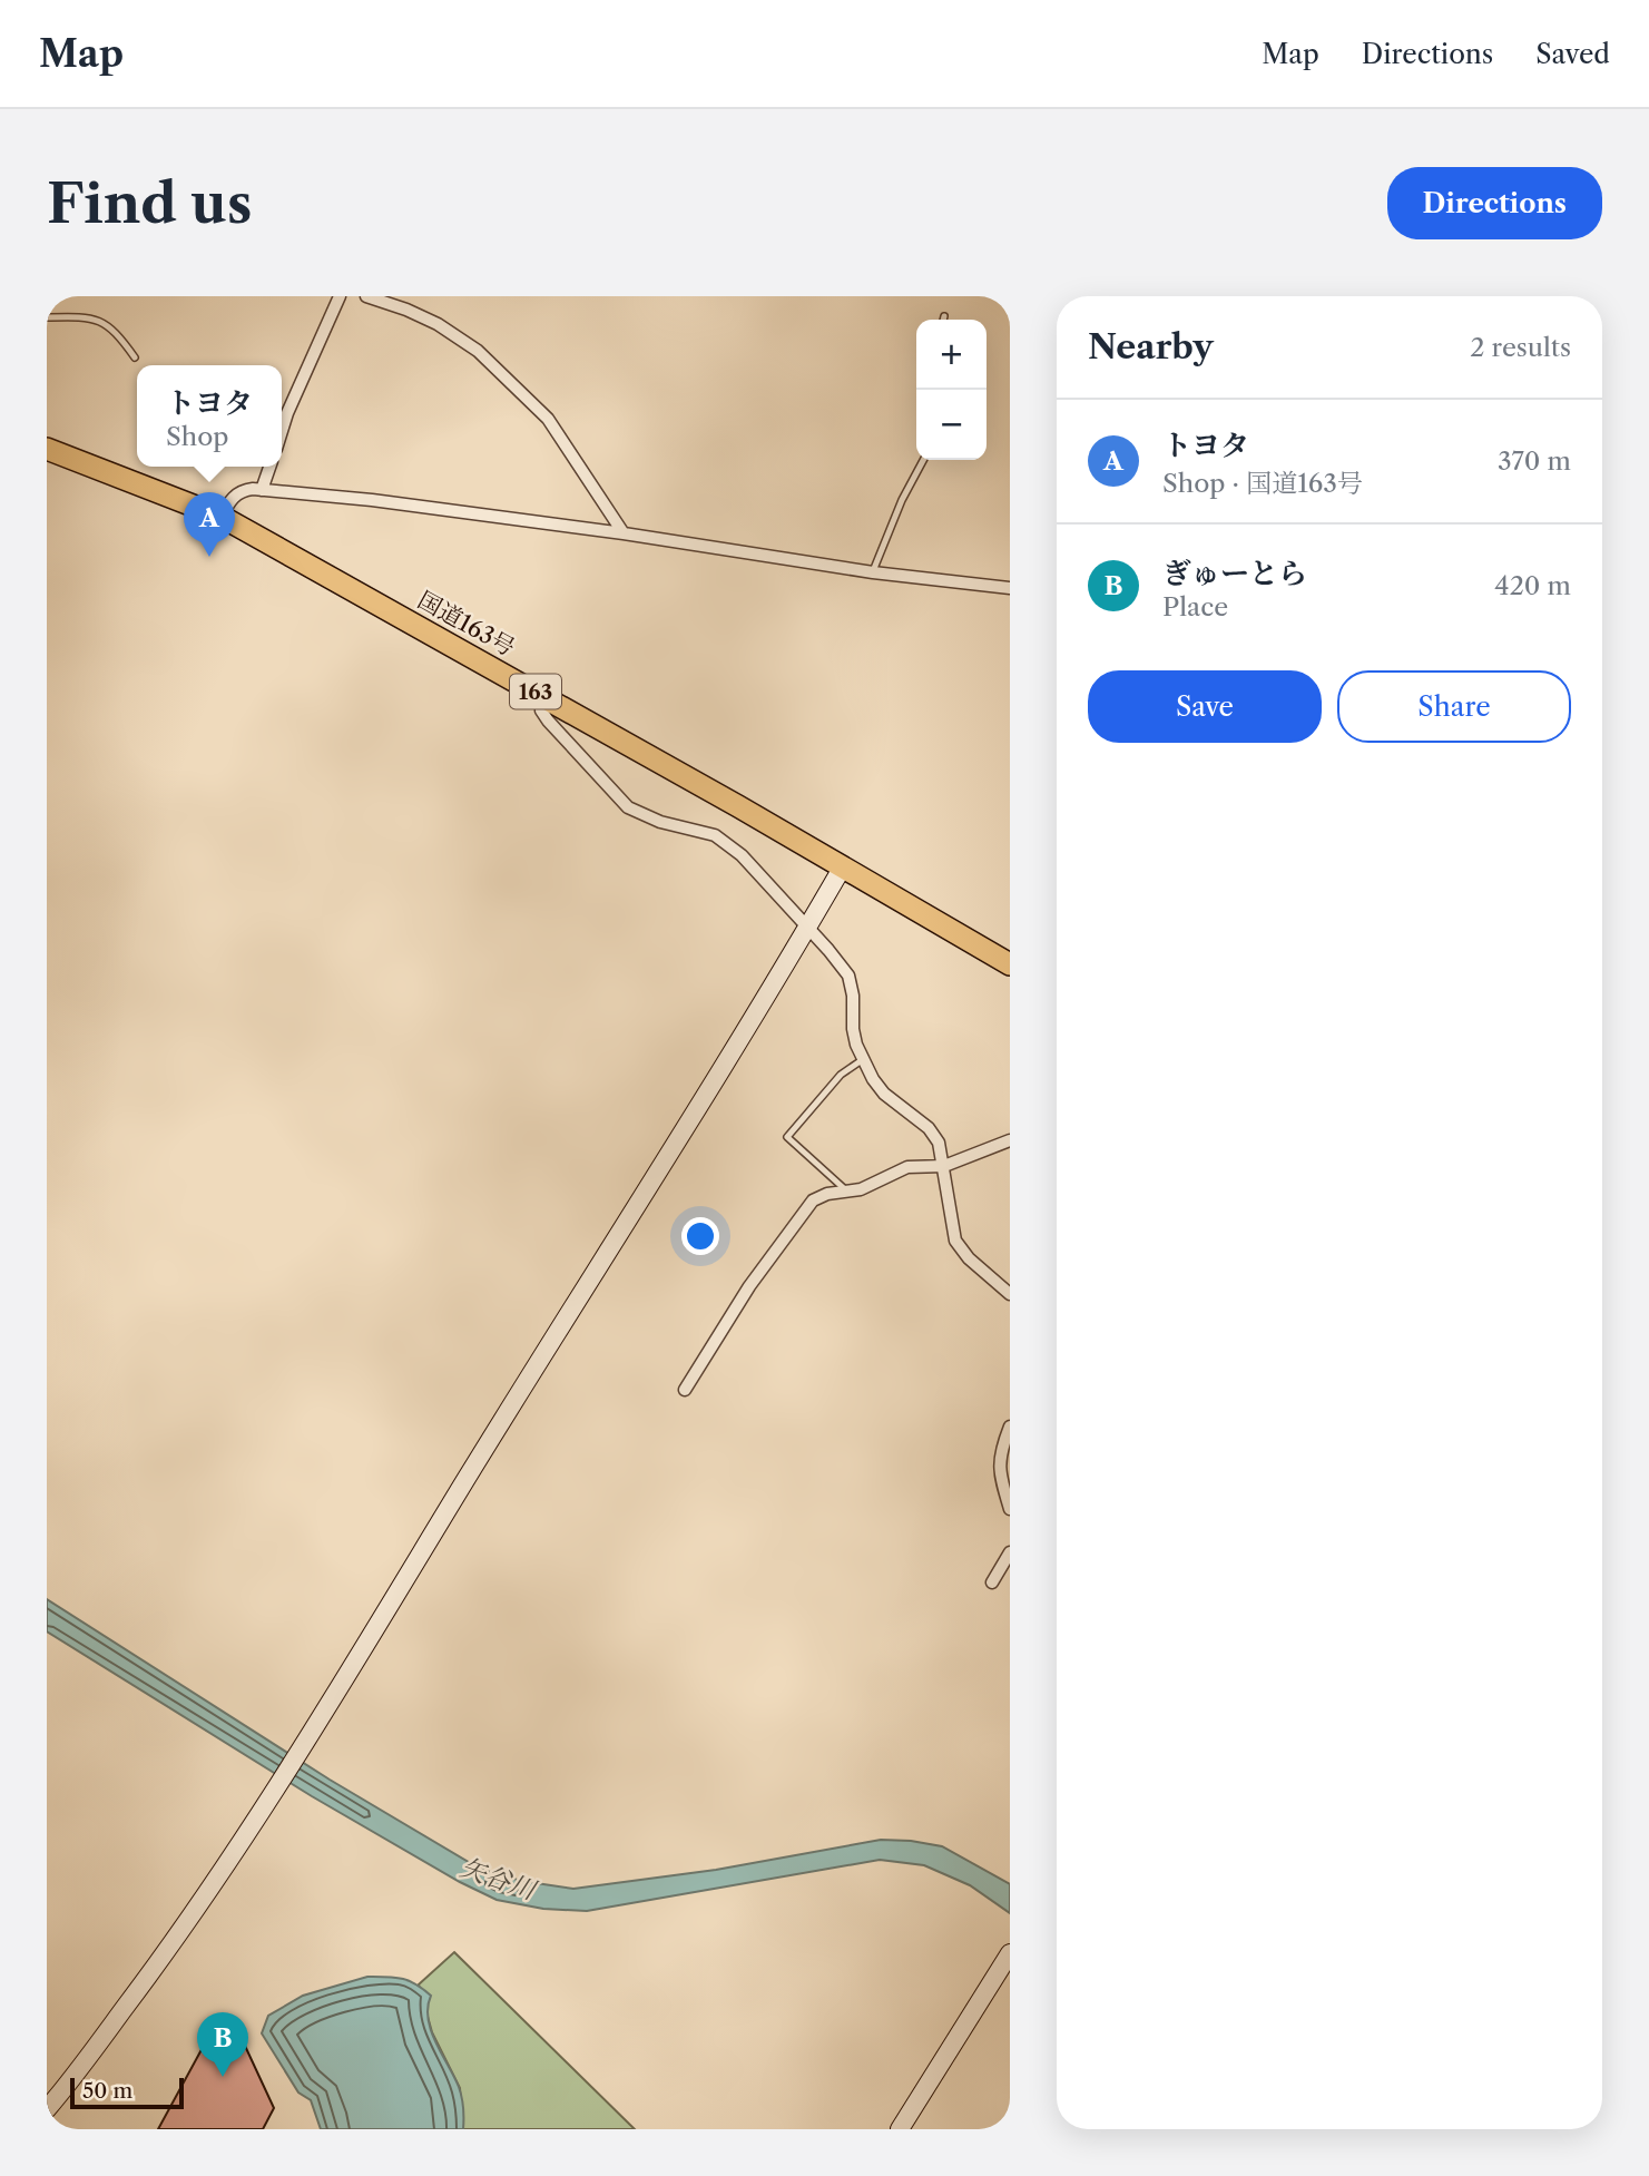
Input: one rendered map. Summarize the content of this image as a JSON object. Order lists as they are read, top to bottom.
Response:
{
  "streets": {
    "highway": ["国道163号", "163"]
  },
  "water": ["矢谷川"],
  "scale_bar": "50 m",
  "page": {
    "header": "Map",
    "nav": ["Map", "Directions", "Saved"],
    "buttons": [
      "Directions",
      ["Save", "Share"]
    ],
    "title": "Find us",
    "heading": ["Nearby", "2 results"],
    "map_buttons": ["+", "−"],
    "popup": ["トヨタ", "Shop"],
    "list": [
      {
        "mark": "A",
        "name": "トヨタ",
        "note": "Shop · 国道163号",
        "value": "370 m"
      },
      {
        "mark": "B",
        "name": "ぎゅーとら",
        "note": "Place",
        "value": "420 m"
      }
    ],
    "pins": ["A", "B"],
    "scale": "50 m"
  }
}
